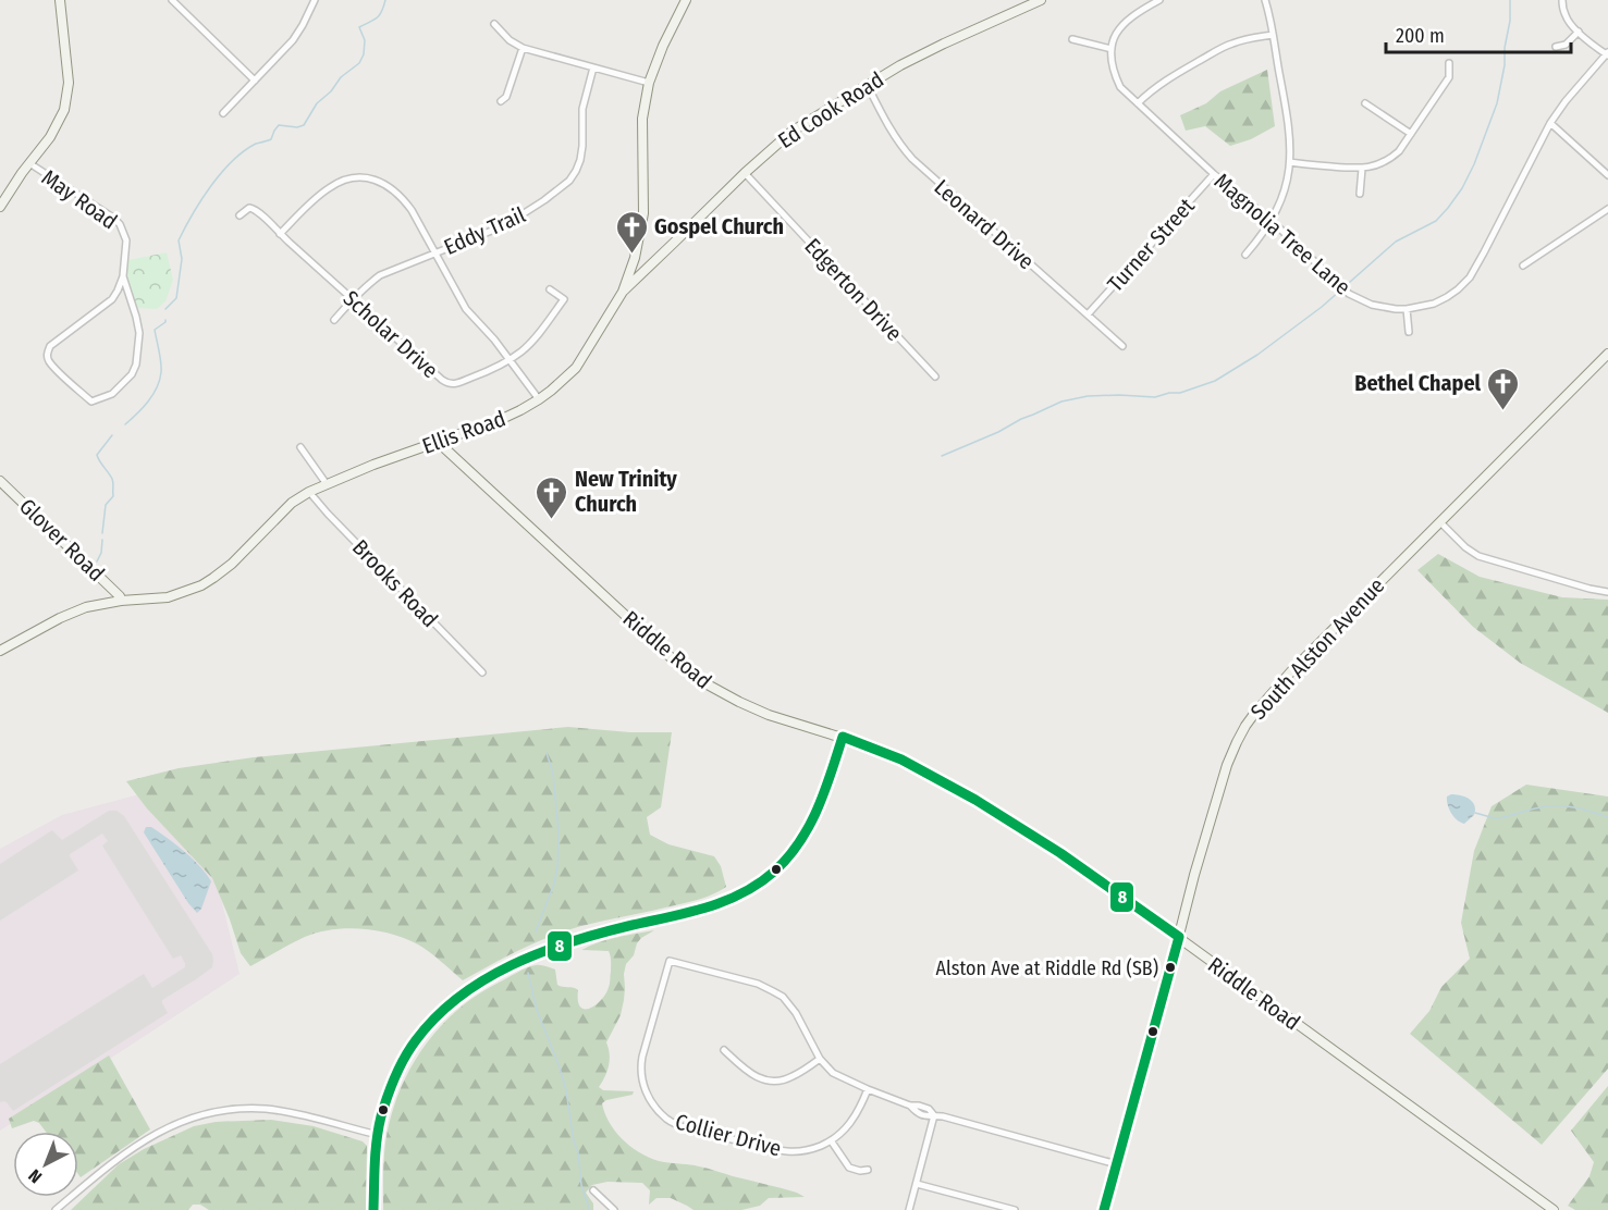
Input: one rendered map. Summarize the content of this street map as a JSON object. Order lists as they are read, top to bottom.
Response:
{
  "streets": {
    "street": [
      "Ed Cook Road",
      "May Road",
      "Leonard Drive",
      "Eddy Trail",
      "Magnolia Tree Lane",
      "Turner Street",
      "Edgerton Drive",
      "Scholar Drive",
      "Ellis Road",
      "Glover Road",
      "Brooks Road",
      "South Alston Avenue",
      "Riddle Road",
      "Collier Drive"
    ]
  },
  "crossings": [
    ["Ed Cook Road", "Leonard Drive"],
    ["Ed Cook Road", "Edgerton Drive"],
    ["Ed Cook Road", "Ellis Road"],
    ["Leonard Drive", "Turner Street"],
    ["Eddy Trail", "Scholar Drive"],
    ["Magnolia Tree Lane", "Turner Street"],
    ["Ellis Road", "Glover Road"],
    ["Ellis Road", "Brooks Road"],
    ["Ellis Road", "Riddle Road"],
    ["South Alston Avenue", "Riddle Road"],
    ["South Alston Avenue", "Collier Drive"]
  ],
  "places": {
    "church": ["Gospel Church", "Bethel Chapel", "New Trinity Church"],
    "other": ["Alston Ave at Riddle Rd (SB)"]
  },
  "lines": ["transit line 8"],
  "scale_bar": "200 m",
  "north": "bottom left"
}
